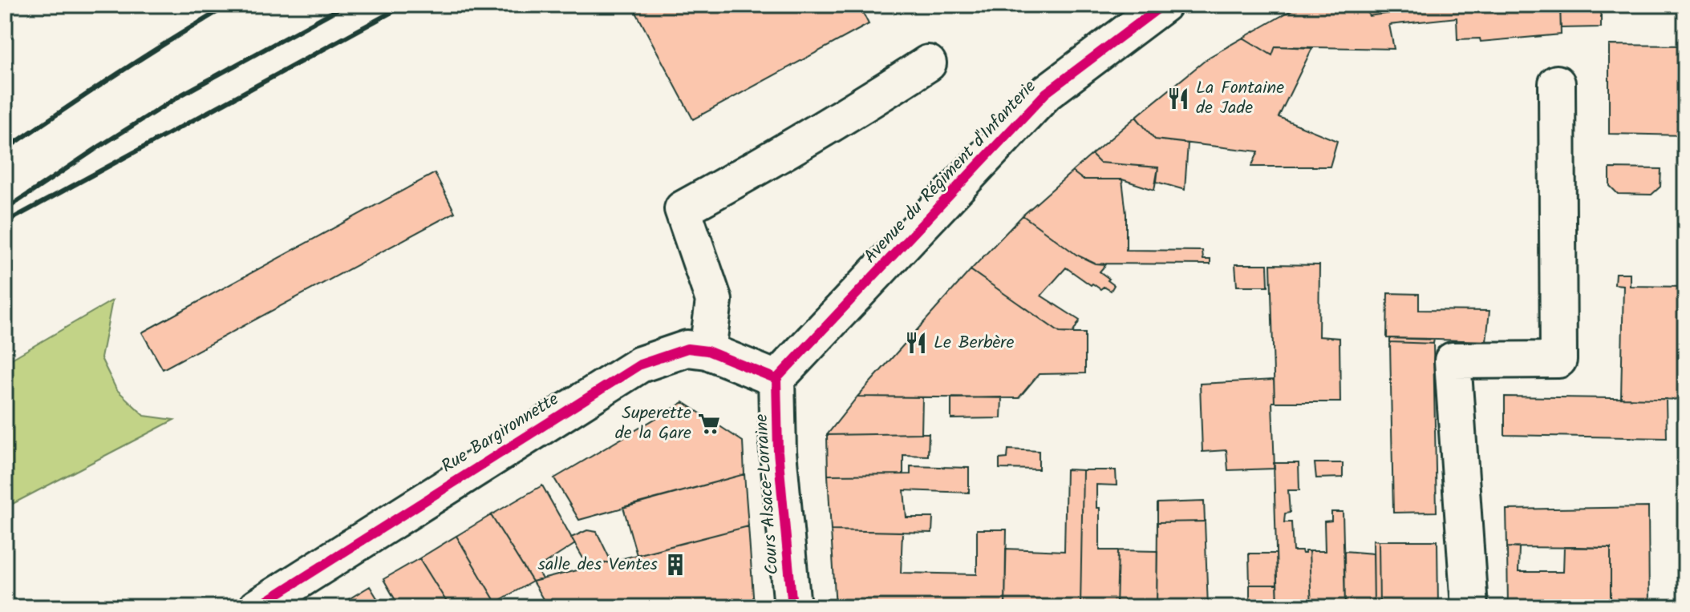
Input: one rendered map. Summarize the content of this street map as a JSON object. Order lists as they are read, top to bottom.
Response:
{
  "streets": {
    "street": ["Avenue du Régiment d'Infanterie", "Rue Bargironnette", "Cours Alsace-Lorraine"]
  },
  "crossings": [
    ["Avenue du Régiment d'Infanterie", "Rue Bargironnette"],
    ["Avenue du Régiment d'Infanterie", "Cours Alsace-Lorraine"],
    ["Rue Bargironnette", "Cours Alsace-Lorraine"]
  ],
  "places": {
    "restaurant": ["La Fontaine de Jade", "Le Berbère"],
    "supermarket": ["Superette de la Gare"],
    "building": ["salle des Ventes"]
  }
}
